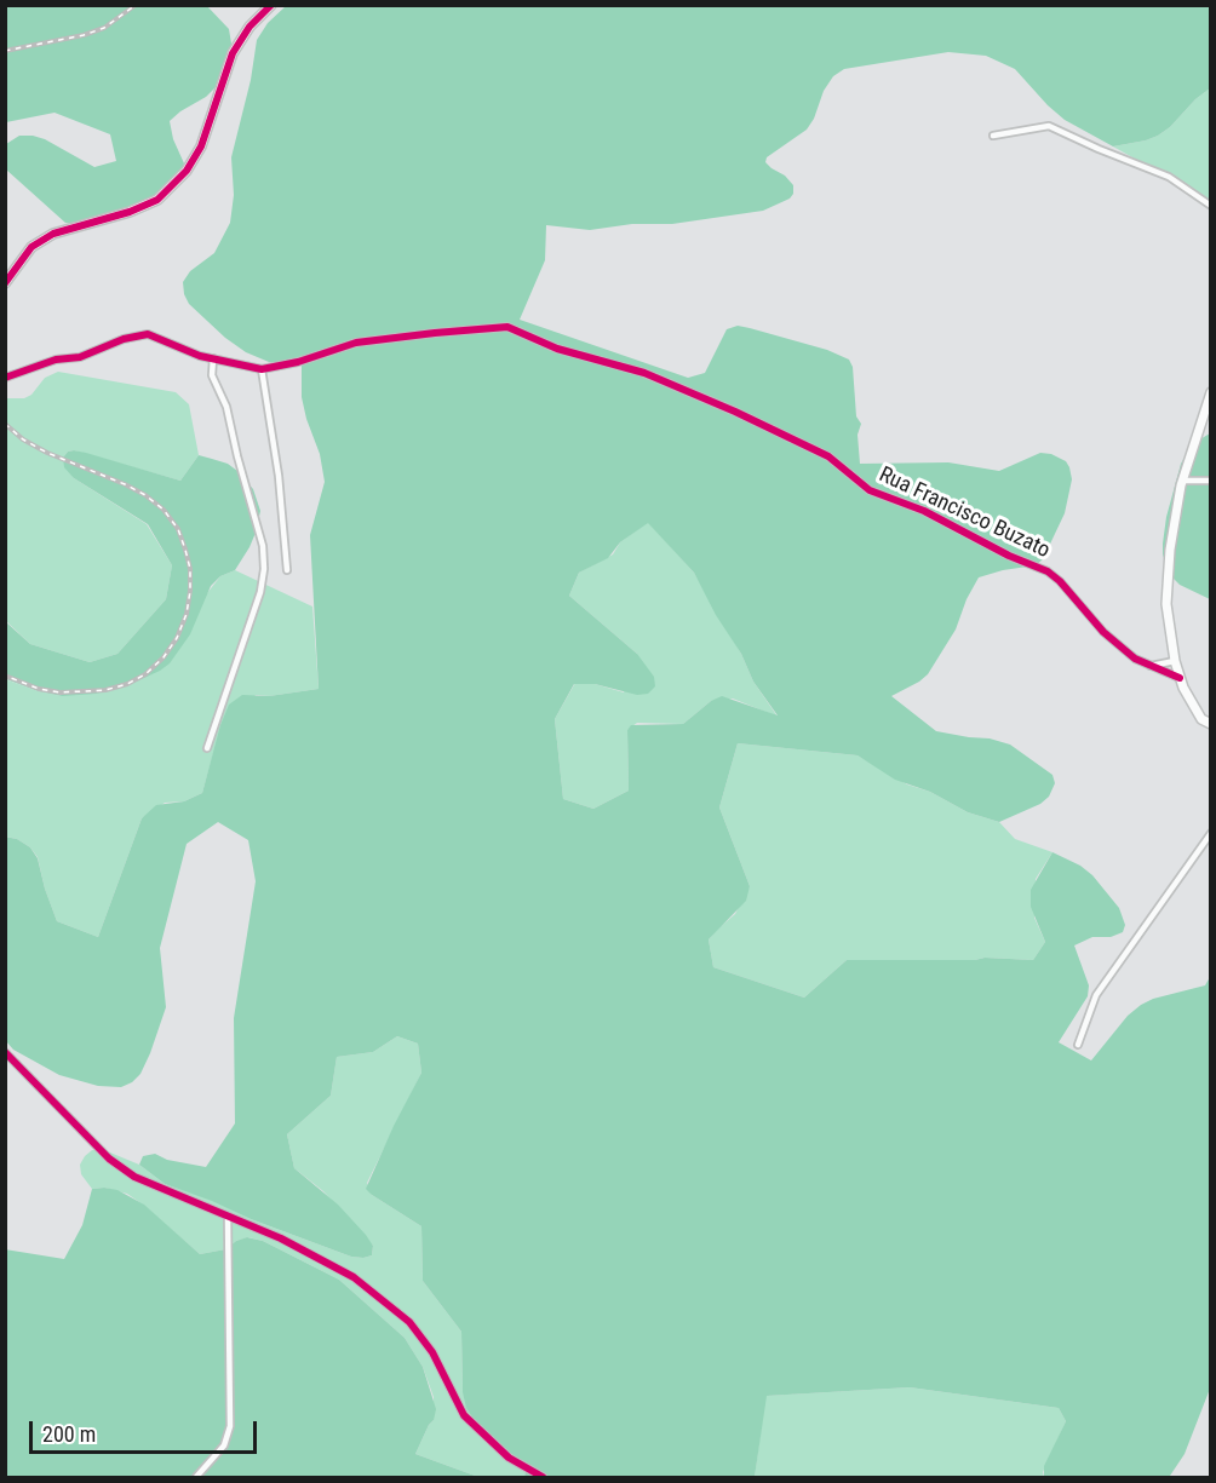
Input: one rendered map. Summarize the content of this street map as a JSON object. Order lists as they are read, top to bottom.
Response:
{
  "streets": {
    "street": ["Rua Francisco Buzato"]
  },
  "scale_bar": "200 m"
}
